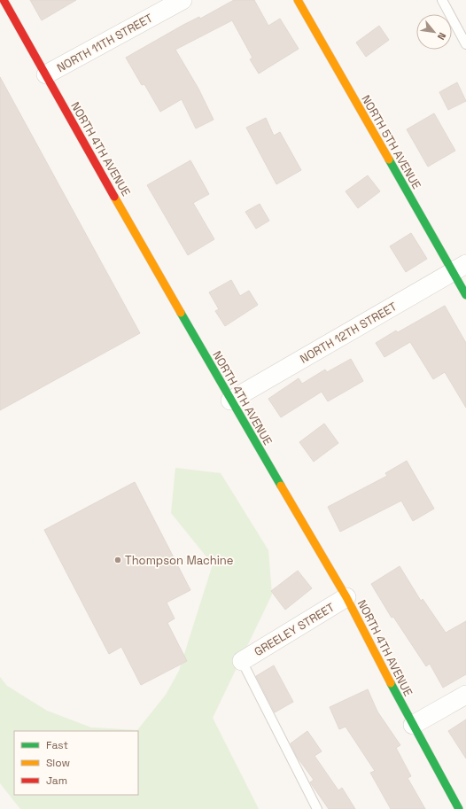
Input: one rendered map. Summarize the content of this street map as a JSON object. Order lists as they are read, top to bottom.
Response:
{
  "streets": {
    "main road": ["NORTH 5TH AVENUE", "NORTH 4TH AVENUE"],
    "street": ["NORTH 11TH STREET", "NORTH 12TH STREET", "GREELEY STREET"]
  },
  "crossings": [
    ["NORTH 11TH STREET", "NORTH 4TH AVENUE"],
    ["NORTH 5TH AVENUE", "NORTH 12TH STREET"],
    ["NORTH 4TH AVENUE", "NORTH 12TH STREET"],
    ["NORTH 4TH AVENUE", "GREELEY STREET"]
  ],
  "places": ["Thompson Machine"],
  "legend": ["Fast", "Slow", "Jam"],
  "north": "bottom right"
}
